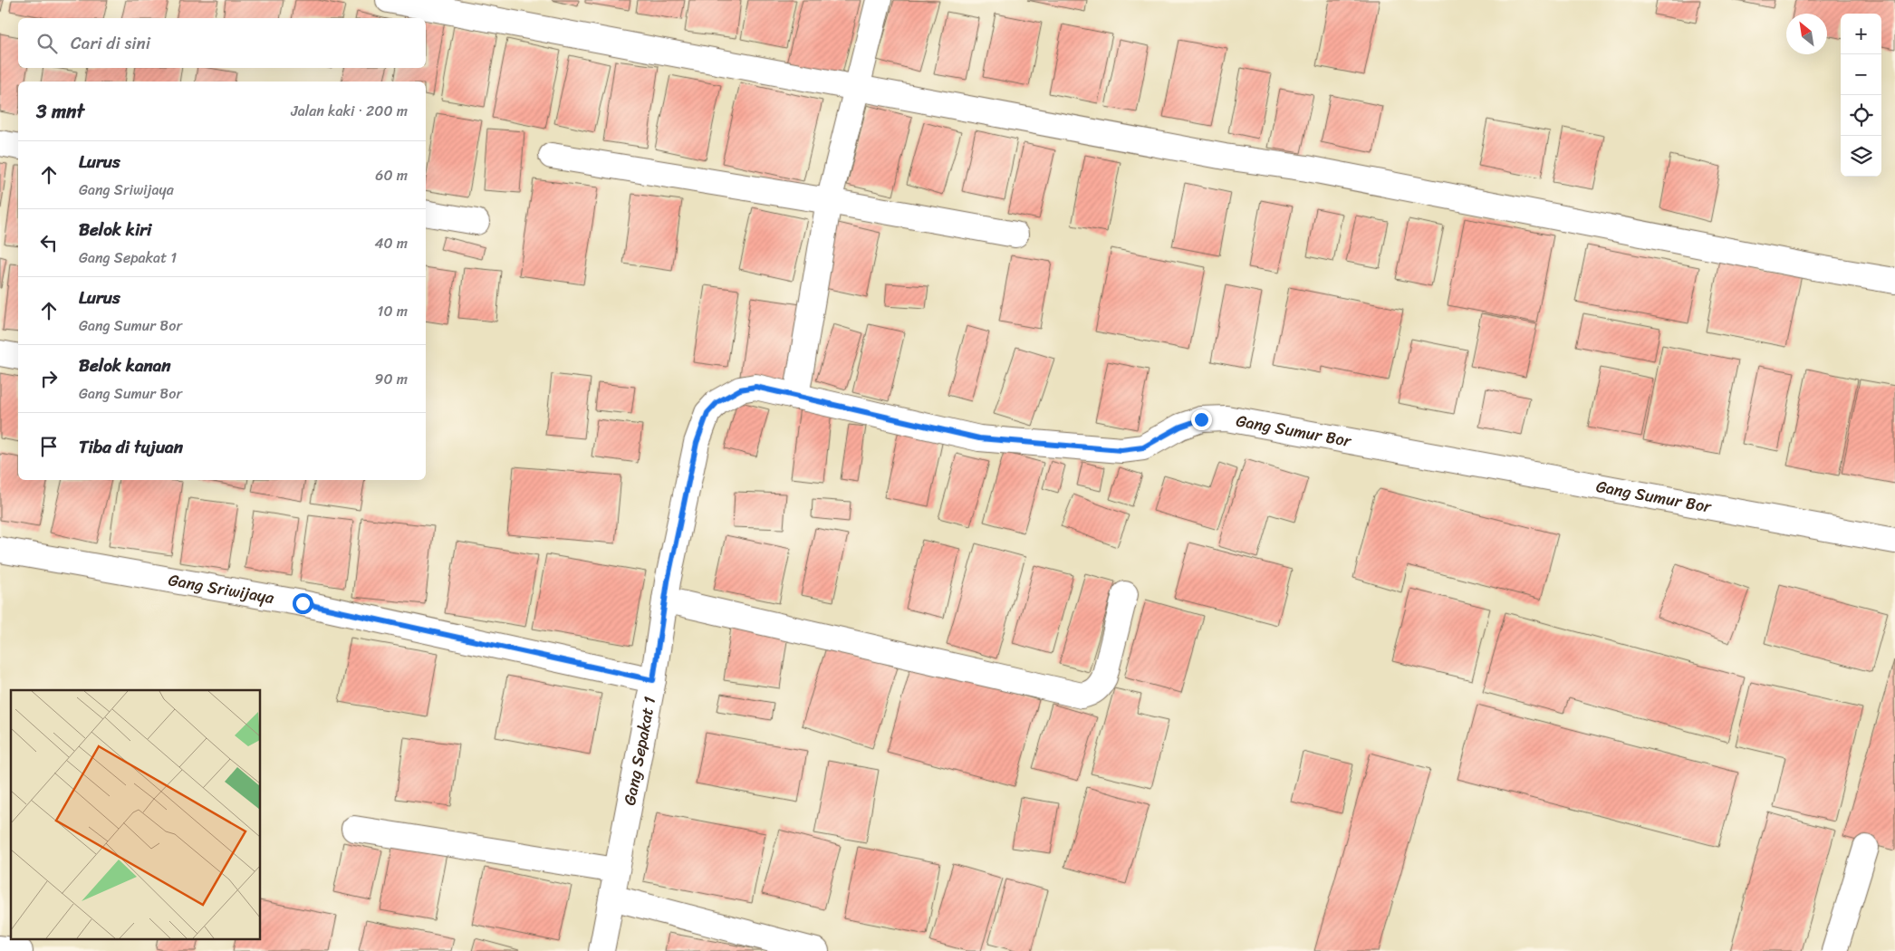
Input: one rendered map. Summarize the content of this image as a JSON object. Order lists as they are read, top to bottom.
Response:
{
  "streets": {
    "street": ["Gang Sumur Bor", "Gang Sriwijaya", "Gang Sepakat 1"]
  },
  "crossings": [
    ["Gang Sumur Bor", "Gang Sepakat 1"],
    ["Gang Sriwijaya", "Gang Sepakat 1"]
  ],
  "north": "top left",
  "page": {
    "map_buttons": ["+", "−"],
    "search": "Cari di sini",
    "heading": ["3 mnt", "Jalan kaki · 200 m"],
    "list": [
      ["Lurus", "Gang Sriwijaya", "60 m"],
      ["Belok kiri", "Gang Sepakat 1", "40 m"],
      ["Lurus", "Gang Sumur Bor", "10 m"],
      ["Belok kanan", "Gang Sumur Bor", "90 m"],
      "Tiba di tujuan"
    ]
  }
}
